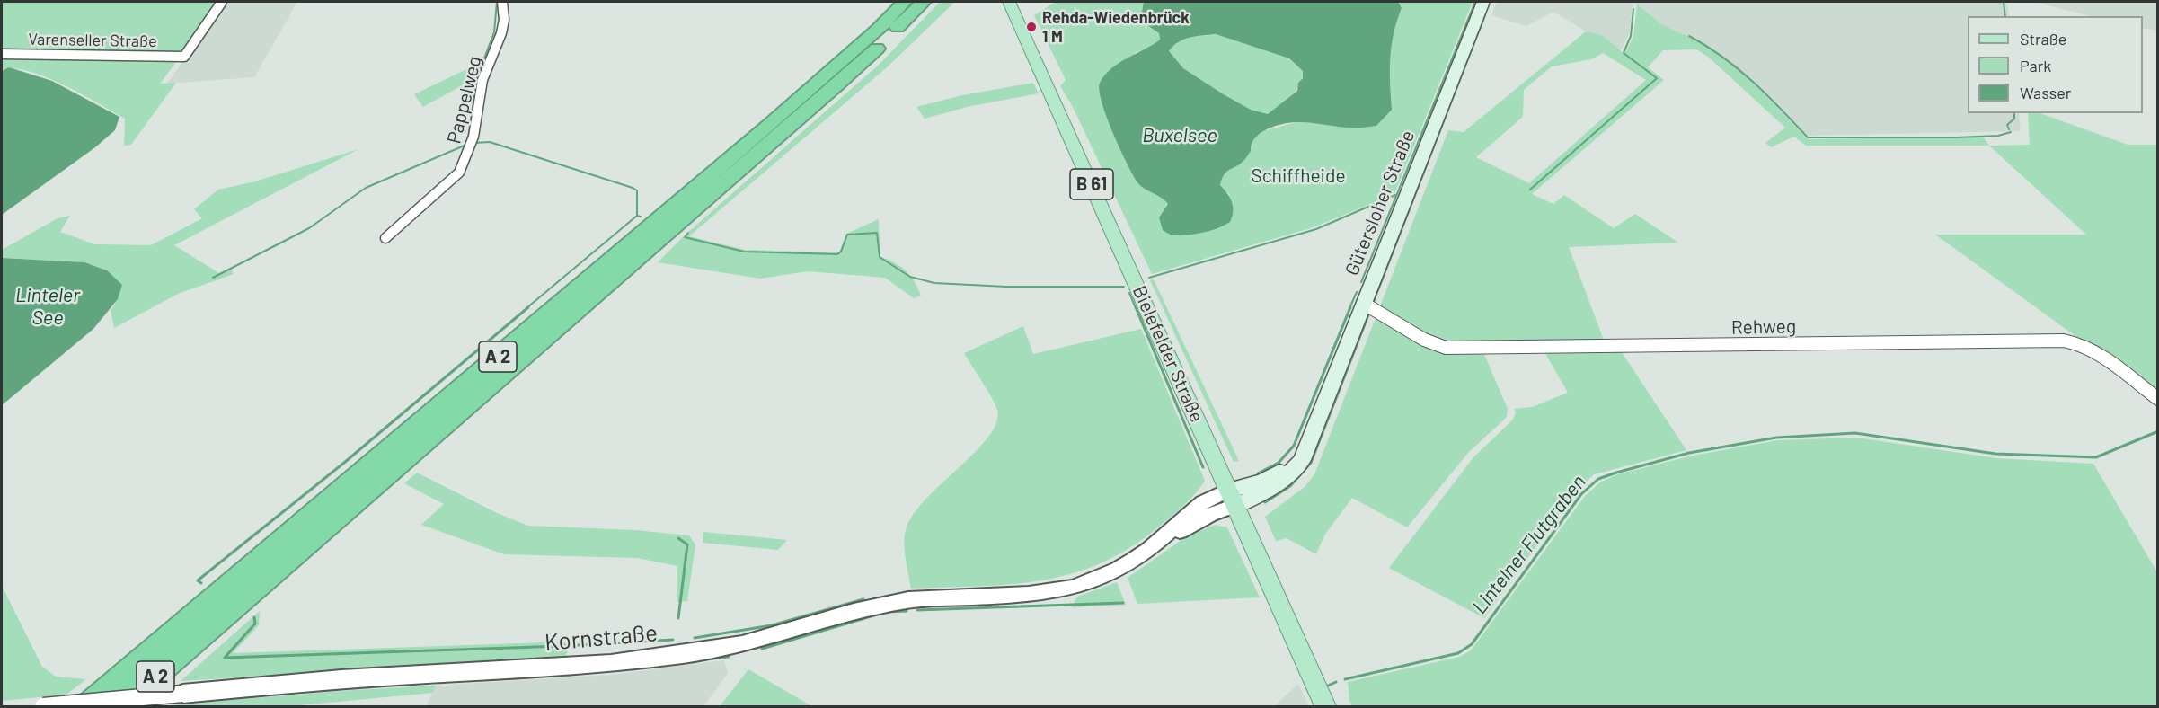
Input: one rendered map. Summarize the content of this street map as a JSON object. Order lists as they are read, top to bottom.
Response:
{
  "streets": {
    "highway": ["A 2"],
    "main road": ["B 61", "Gütersloher Straße", "Bielefelder Straße"],
    "street": [
      "Varenseller Straße",
      "Pappelweg",
      "Rehweg",
      "Kornstraße"
    ]
  },
  "crossings": [
    ["Gütersloher Straße", "Rehweg"],
    ["Gütersloher Straße", "Bielefelder Straße"],
    ["Gütersloher Straße", "Kornstraße"],
    ["Bielefelder Straße", "Kornstraße"]
  ],
  "water": ["Buxelsee", "Linteler See", "Lintelner Flutgraben"],
  "parks": ["Schiffheide"],
  "places": ["Rehda-Wiedenbrück 1 M"],
  "legend": ["Straße", "Park", "Wasser"]
}
